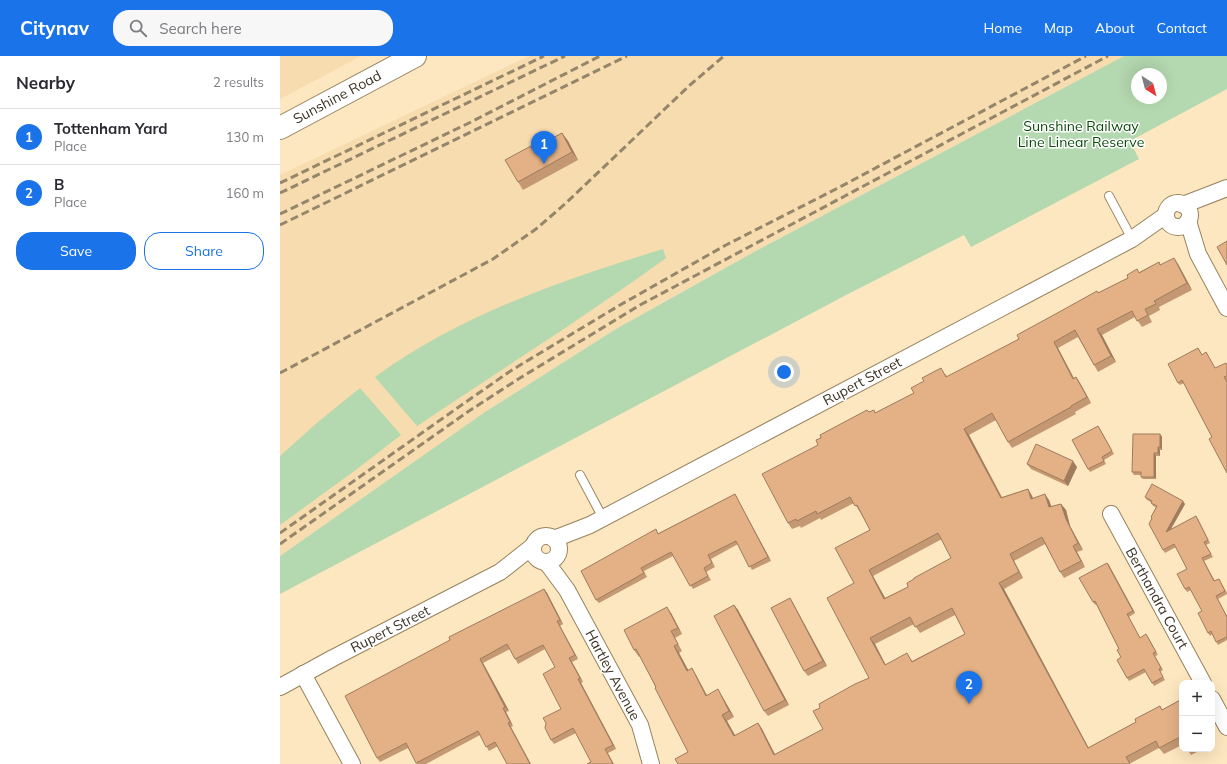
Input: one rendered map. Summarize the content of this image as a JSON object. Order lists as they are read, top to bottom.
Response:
{
  "streets": {
    "main road": ["Sunshine Road"],
    "street": ["Rupert Street", "Berthandra Court", "Hartley Avenue"]
  },
  "crossings": [
    ["Rupert Street", "Hartley Avenue"]
  ],
  "parks": ["Sunshine Railway Line Linear Reserve"],
  "north": "bottom right",
  "page": {
    "header": "Citynav",
    "search": "Search here",
    "nav": [
      "Home",
      "Map",
      "About",
      "Contact"
    ],
    "heading": ["Nearby", "2 results"],
    "list": [
      {
        "mark": "1",
        "name": "Tottenham Yard",
        "note": "Place",
        "value": "130 m"
      },
      {
        "mark": "2",
        "name": "B",
        "note": "Place",
        "value": "160 m"
      }
    ],
    "pins": ["1", "2"],
    "buttons": ["Save", "Share"],
    "map_buttons": ["+", "−"]
  }
}
